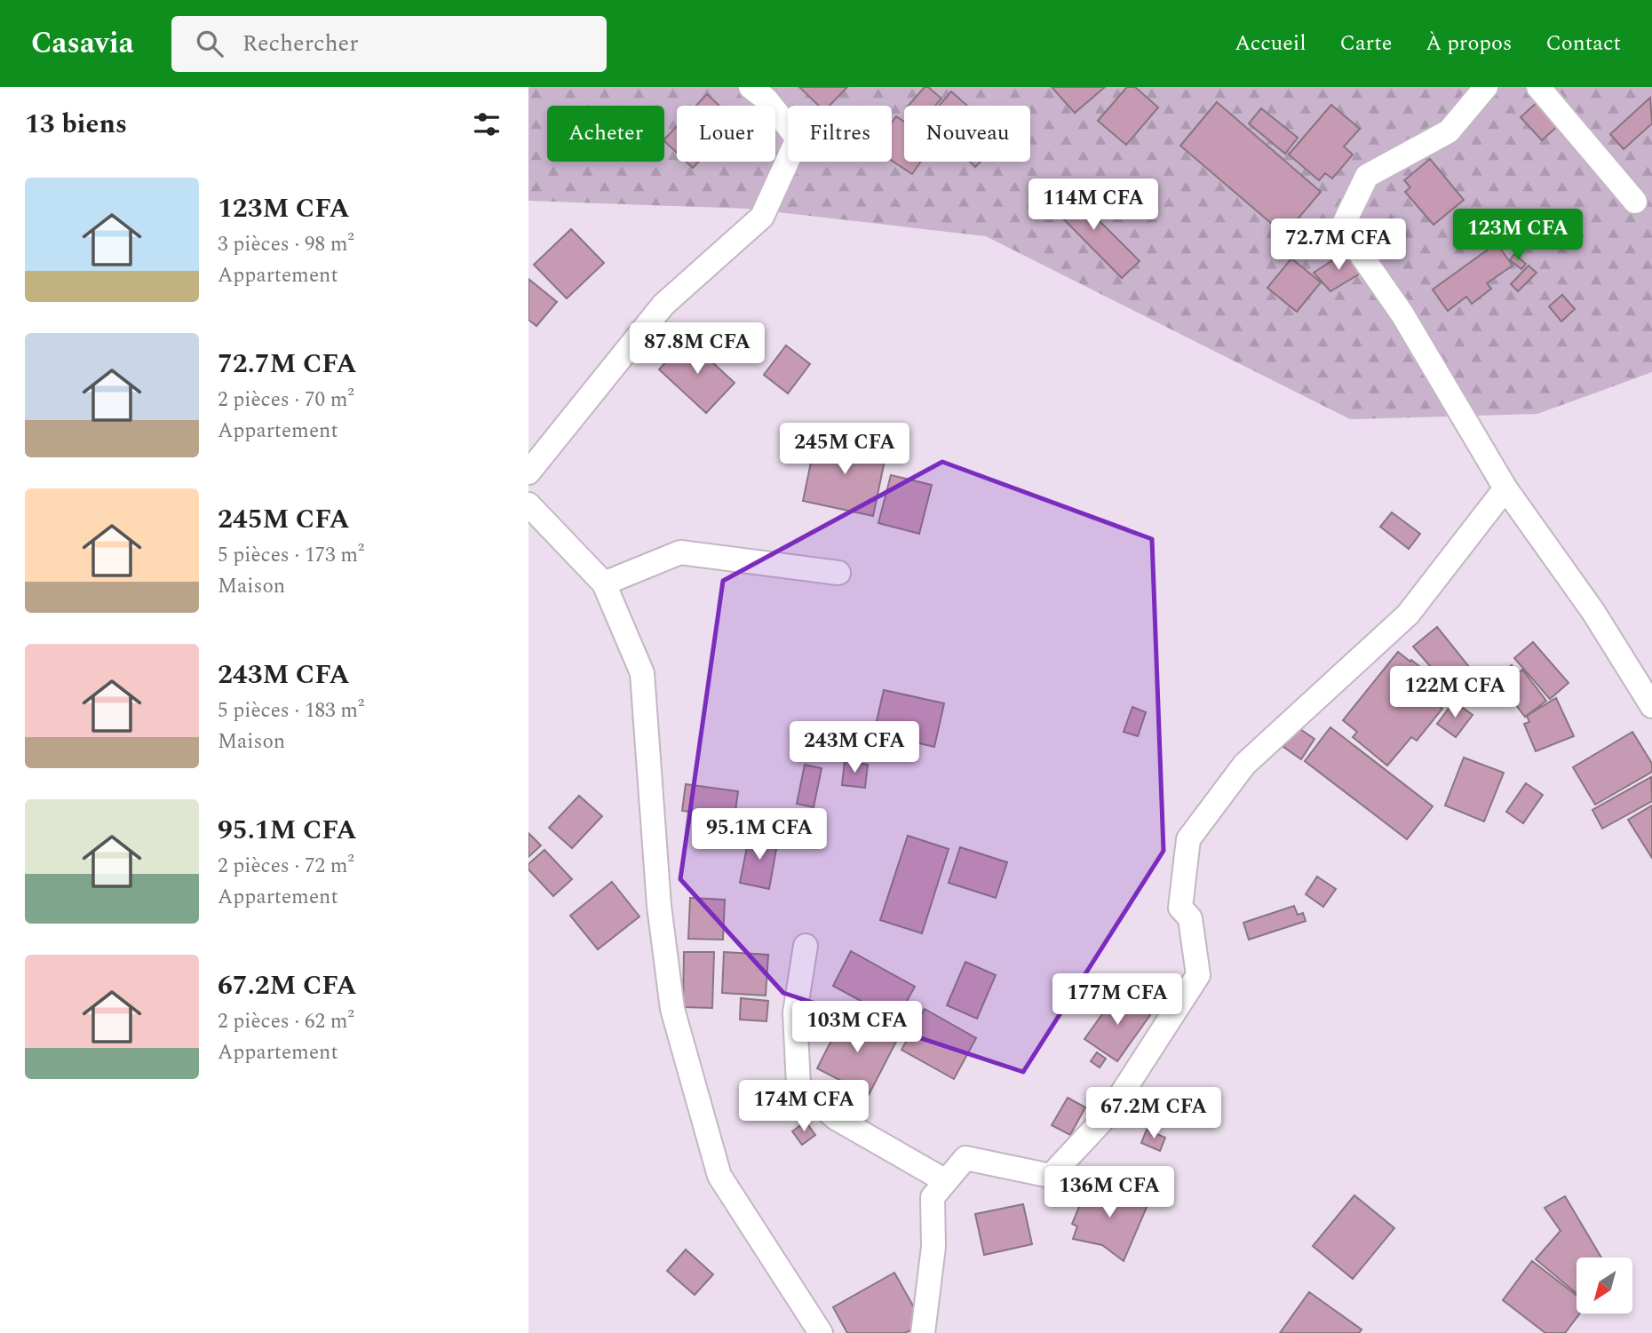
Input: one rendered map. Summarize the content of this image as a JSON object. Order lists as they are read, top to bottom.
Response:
{
  "north": "bottom left",
  "page": {
    "header": "Casavia",
    "search": "Rechercher",
    "nav": [
      "Accueil",
      "Carte",
      "À propos",
      "Contact"
    ],
    "heading": "13 biens",
    "chip": [
      "Acheter",
      "Louer",
      "Filtres",
      "Nouveau"
    ],
    "list": [
      {
        "name": "123M CFA",
        "note": "3 pièces · 98 m² · Appartement"
      },
      {
        "name": "72.7M CFA",
        "note": "2 pièces · 70 m² · Appartement"
      },
      {
        "name": "245M CFA",
        "note": "5 pièces · 173 m² · Maison"
      },
      {
        "name": "243M CFA",
        "note": "5 pièces · 183 m² · Maison"
      },
      {
        "name": "95.1M CFA",
        "note": "2 pièces · 72 m² · Appartement"
      },
      {
        "name": "67.2M CFA",
        "note": "2 pièces · 62 m² · Appartement"
      }
    ],
    "price": [
      "114M CFA",
      "123M CFA",
      "72.7M CFA",
      "87.8M CFA",
      "245M CFA",
      "122M CFA",
      "243M CFA",
      "95.1M CFA",
      "177M CFA",
      "103M CFA",
      "174M CFA",
      "67.2M CFA",
      "136M CFA"
    ]
  }
}
